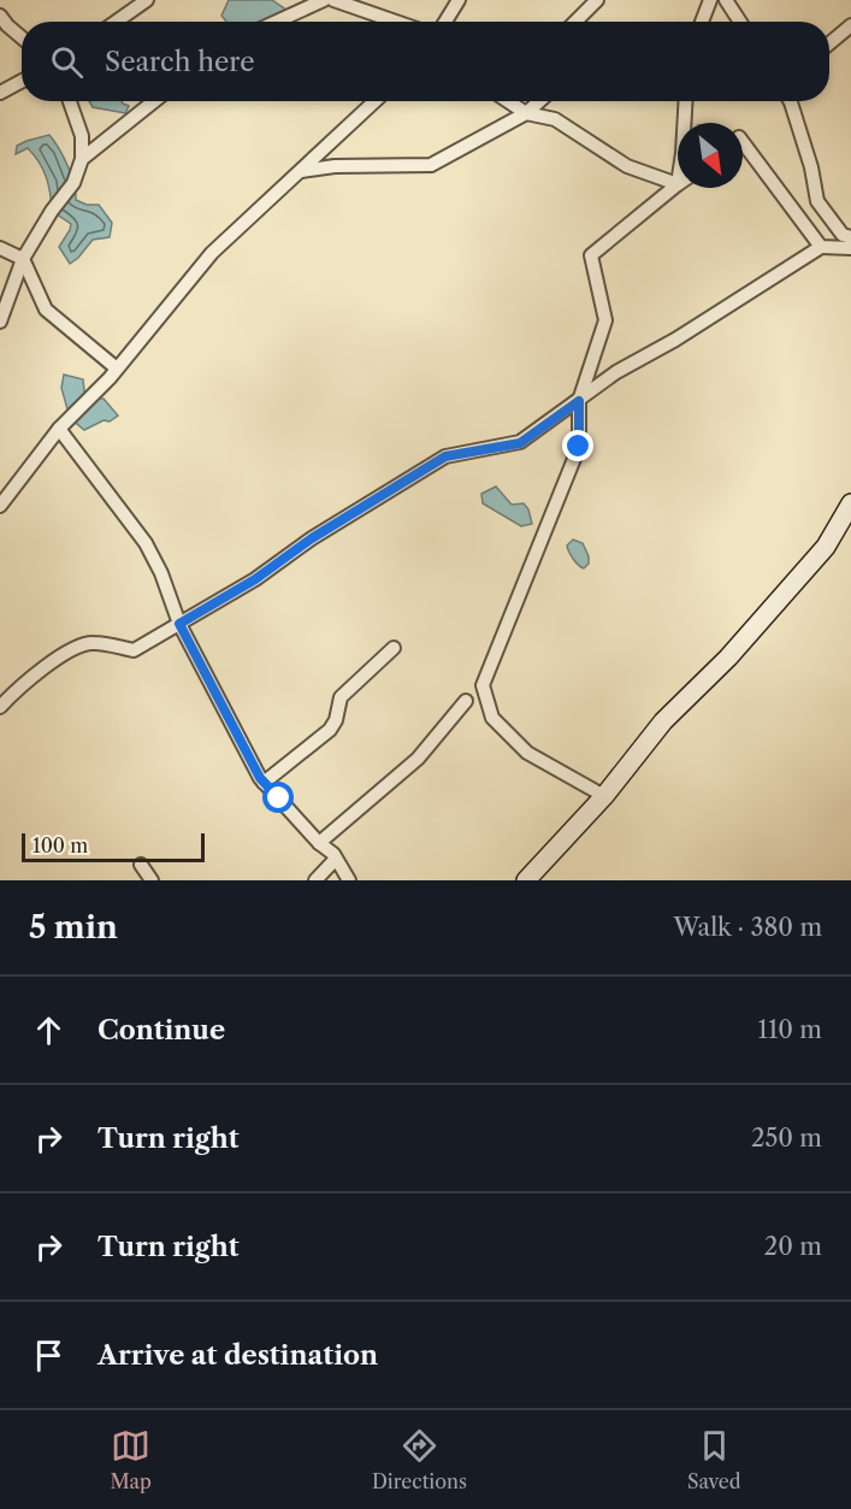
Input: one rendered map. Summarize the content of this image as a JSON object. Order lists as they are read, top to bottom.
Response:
{
  "scale_bar": "100 m",
  "north": "bottom right",
  "page": {
    "search": "Search here",
    "scale": "100 m",
    "heading": ["5 min", "Walk · 380 m"],
    "list": [
      ["Continue", "110 m"],
      ["Turn right", "250 m"],
      ["Turn right", "20 m"],
      "Arrive at destination"
    ],
    "nav": ["Map", "Directions", "Saved"]
  }
}
